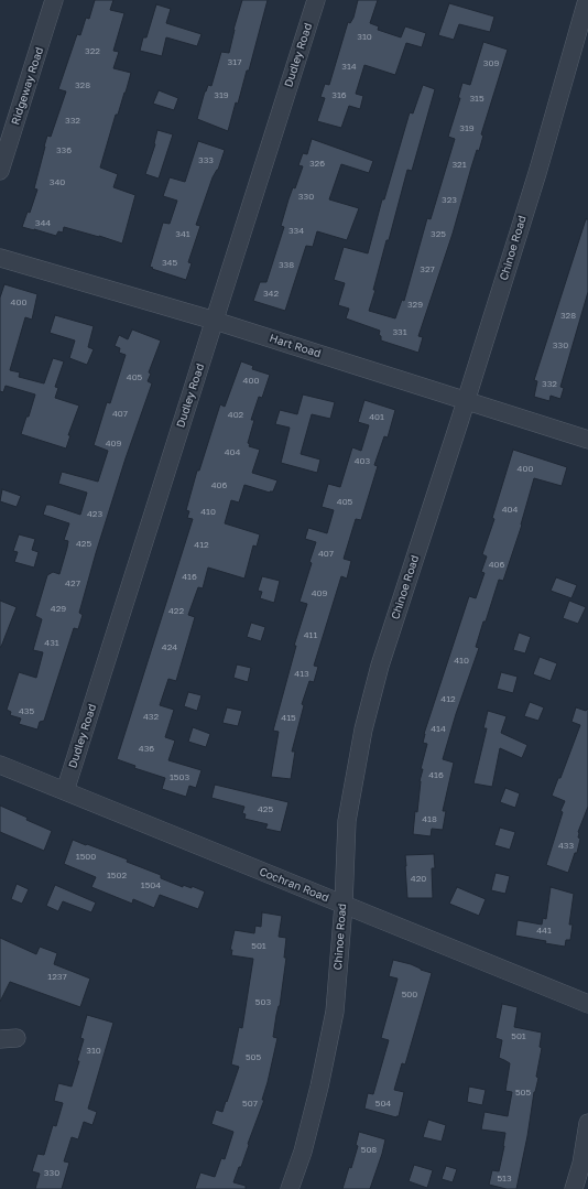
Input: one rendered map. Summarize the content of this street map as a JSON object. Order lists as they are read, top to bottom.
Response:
{
  "streets": {
    "street": [
      "Dudley Road",
      "Ridgeway Road",
      "Chinoe Road",
      "Hart Road",
      "Cochran Road"
    ]
  },
  "crossings": [
    ["Dudley Road", "Hart Road"],
    ["Dudley Road", "Cochran Road"],
    ["Chinoe Road", "Hart Road"],
    ["Chinoe Road", "Cochran Road"]
  ],
  "house_numbers": [
    "310",
    "322",
    "317",
    "309",
    "314",
    "328",
    "319",
    "316",
    "315",
    "332",
    "319",
    "336",
    "333",
    "326",
    "321",
    "340",
    "330",
    "323",
    "344",
    "334",
    "341",
    "325",
    "345",
    "338",
    "327",
    "342",
    "400",
    "329",
    "328",
    "331",
    "330",
    "405",
    "400",
    "332",
    "407",
    "402",
    "401",
    "409",
    "404",
    "403",
    "400",
    "406",
    "405",
    "404",
    "410",
    "423",
    "425",
    "412",
    "407",
    "406",
    "416",
    "427",
    "409",
    "429",
    "422",
    "411",
    "431",
    "424",
    "410",
    "413",
    "412",
    "435",
    "432",
    "415",
    "414",
    "436",
    "416",
    "1503",
    "425",
    "418",
    "433",
    "1500",
    "1502",
    "420",
    "1504",
    "441",
    "501",
    "1237",
    "500",
    "503",
    "501",
    "310",
    "505",
    "505",
    "507",
    "504",
    "508",
    "330",
    "513"
  ]
}
